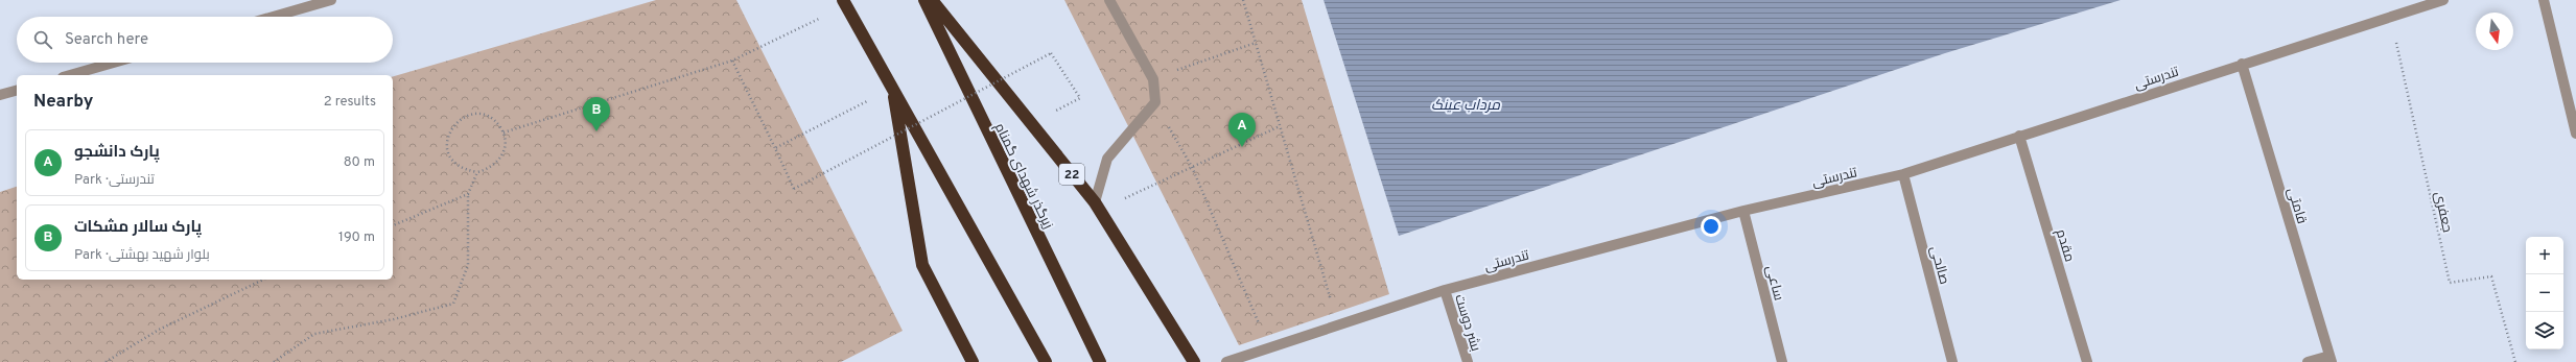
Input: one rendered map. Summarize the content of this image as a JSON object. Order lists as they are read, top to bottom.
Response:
{
  "streets": {
    "highway": ["22", "زیرگذر شهدای گمنام"],
    "street": [
      "تندرستی",
      "قامتی",
      "مقدم",
      "صالحی",
      "ساعی",
      "بشر دوست"
    ],
    "path": ["جعفری"]
  },
  "crossings": [
    ["تندرستی", "قامتی"],
    ["تندرستی", "جعفری"],
    ["تندرستی", "مقدم"],
    ["تندرستی", "صالحی"],
    ["تندرستی", "ساعی"],
    ["تندرستی", "بشر دوست"]
  ],
  "water": ["مرداب عینک"],
  "north": "bottom",
  "page": {
    "search": "Search here",
    "heading": ["Nearby", "2 results"],
    "pins": ["B", "A"],
    "list": [
      {
        "mark": "A",
        "name": "پارک دانشجو",
        "note": "Park · تندرستی",
        "value": "80 m"
      },
      {
        "mark": "B",
        "name": "پارک سالار مشکات",
        "note": "Park · بلوار شهید بهشتی",
        "value": "190 m"
      }
    ],
    "map_buttons": ["+", "−"]
  }
}
